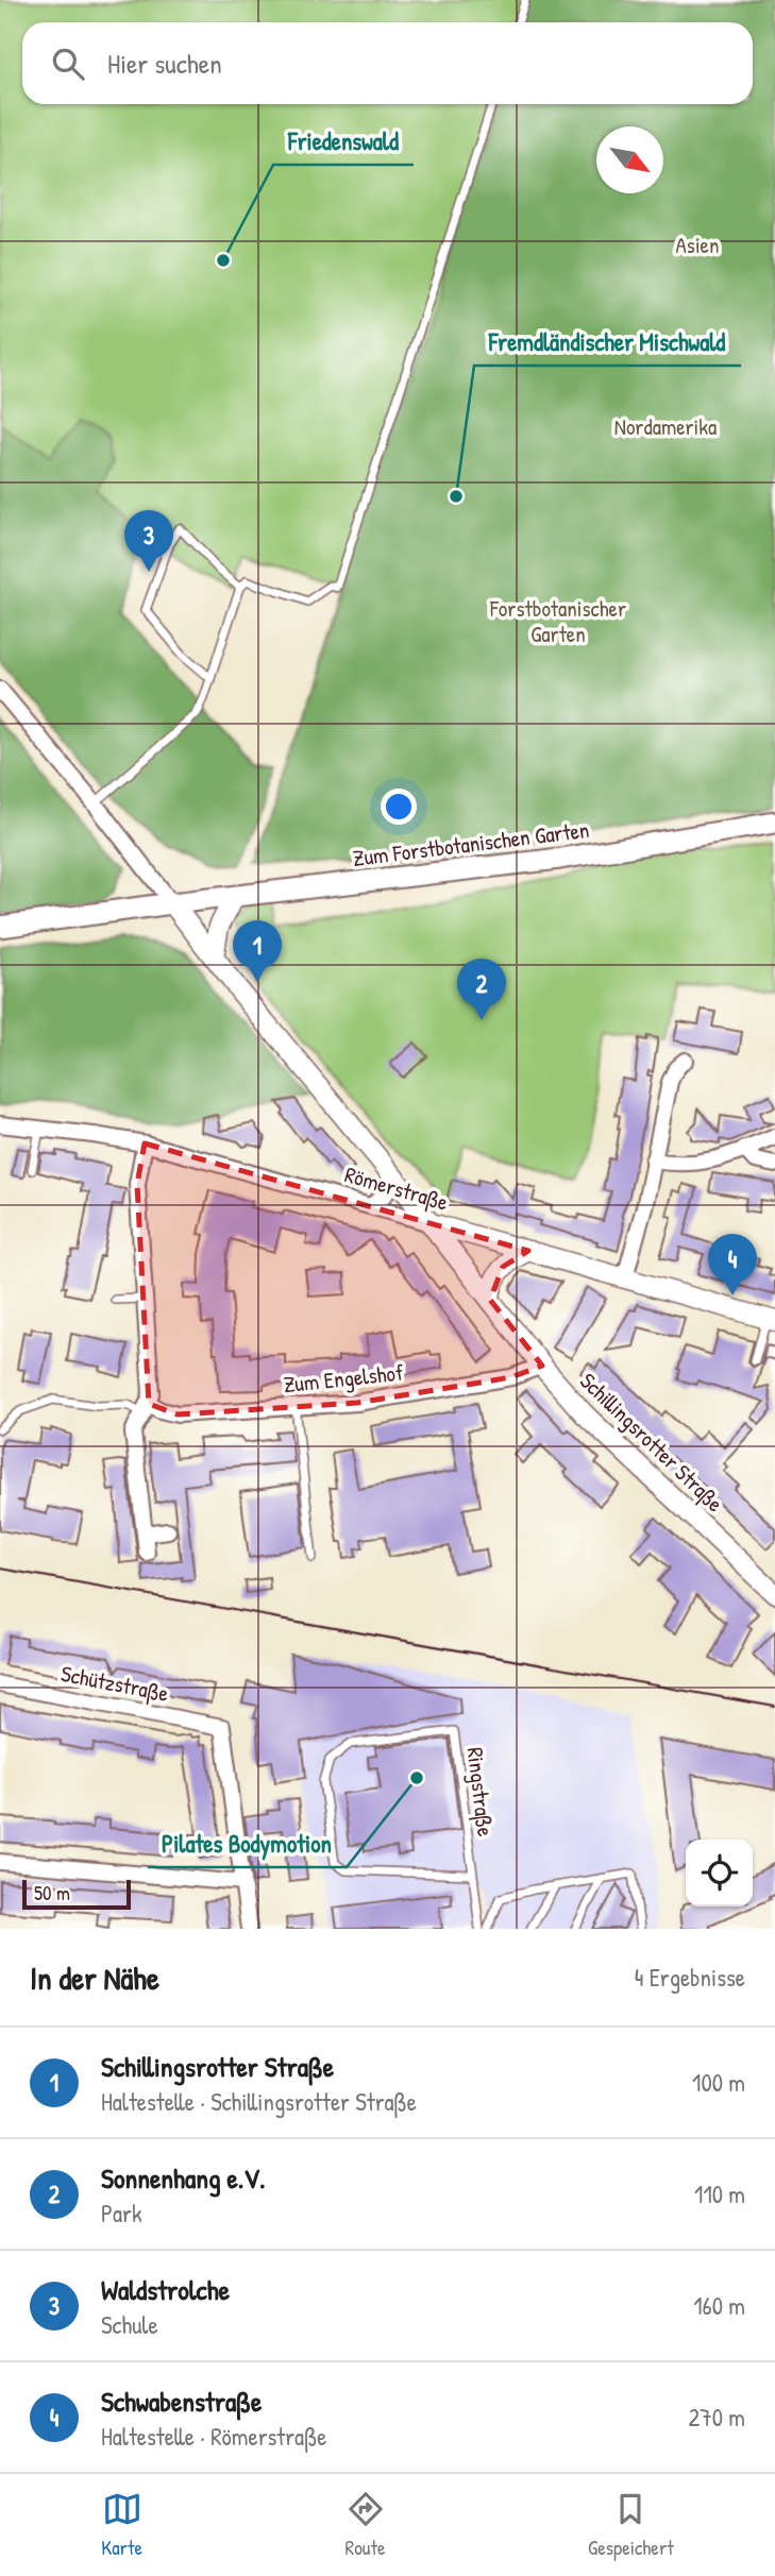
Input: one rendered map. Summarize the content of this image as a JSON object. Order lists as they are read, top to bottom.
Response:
{
  "streets": {
    "main road": ["Zum Forstbotanischen Garten"],
    "street": [
      "Römerstraße",
      "Zum Engelshof",
      "Schillingsrotter Straße",
      "Schützstraße"
    ],
    "lane": ["Ringstraße"]
  },
  "crossings": [
    ["Zum Forstbotanischen Garten", "Schillingsrotter Straße"],
    ["Römerstraße", "Schillingsrotter Straße"],
    ["Zum Engelshof", "Schillingsrotter Straße"]
  ],
  "parks": ["Asien", "Nordamerika", "Forstbotanischer Garten"],
  "places": ["Friedenswald", "Fremdländischer Mischwald", "Pilates Bodymotion"],
  "scale_bar": "50 m",
  "north": "bottom right",
  "page": {
    "search": "Hier suchen",
    "pins": [
      "3",
      "1",
      "2",
      "4"
    ],
    "scale": "50 m",
    "heading": ["In der Nähe", "4 Ergebnisse"],
    "list": [
      {
        "mark": "1",
        "name": "Schillingsrotter Straße",
        "note": "Haltestelle · Schillingsrotter Straße",
        "value": "100 m"
      },
      {
        "mark": "2",
        "name": "Sonnenhang e.V.",
        "note": "Park",
        "value": "110 m"
      },
      {
        "mark": "3",
        "name": "Waldstrolche",
        "note": "Schule",
        "value": "160 m"
      },
      {
        "mark": "4",
        "name": "Schwabenstraße",
        "note": "Haltestelle · Römerstraße",
        "value": "270 m"
      }
    ],
    "nav": ["Karte", "Route", "Gespeichert"]
  }
}
